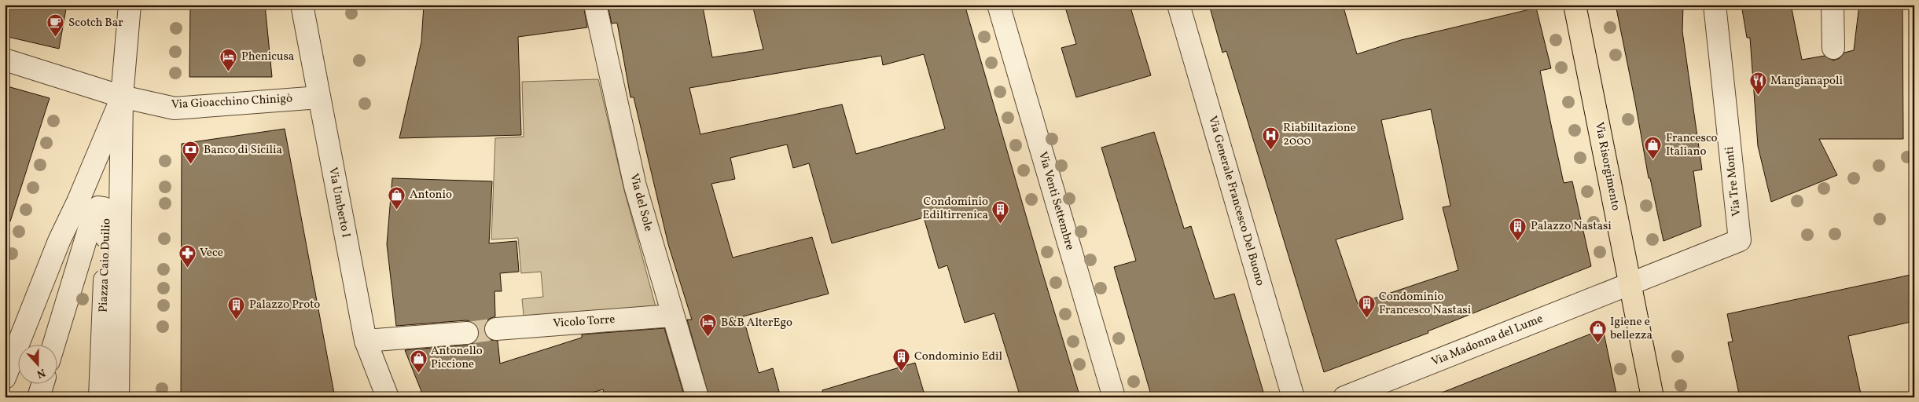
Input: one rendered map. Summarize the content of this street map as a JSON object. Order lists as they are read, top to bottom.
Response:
{
  "streets": {
    "main road": ["Via Risorgimento"],
    "street": [
      "Via Gioacchino Chinigò",
      "Via Tre Monti",
      "Via Venti Settembre",
      "Via Generale Francesco Del Buono",
      "Via Umberto I",
      "Via del Sole",
      "Piazza Caio Duilio",
      "Vicolo Torre",
      "Via Madonna del Lume"
    ]
  },
  "crossings": [
    ["Via Gioacchino Chinigò", "Via Umberto I"],
    ["Via Gioacchino Chinigò", "Piazza Caio Duilio"],
    ["Via Risorgimento", "Via Tre Monti"],
    ["Via Risorgimento", "Via Madonna del Lume"],
    ["Via Tre Monti", "Via Madonna del Lume"],
    ["Via del Sole", "Vicolo Torre"]
  ],
  "places": {
    "cafe": ["Scotch Bar"],
    "hotel": ["Phenicusa", "B&B AlterEgo"],
    "restaurant": ["Mangianapoli"],
    "hospital": ["Riabilitazione 2000"],
    "shop": [
      "Francesco Italiano",
      "Antonio",
      "Igiene e bellezza",
      "Antonello Piccione"
    ],
    "bank": ["Banco di Sicilia"],
    "building": [
      "Condominio Ediltirrenica",
      "Palazzo Nastasi",
      "Condominio Francesco Nastasi",
      "Palazzo Proto",
      "Condominio Edil"
    ],
    "pharmacy": ["Vece"]
  },
  "north": "bottom"
}
